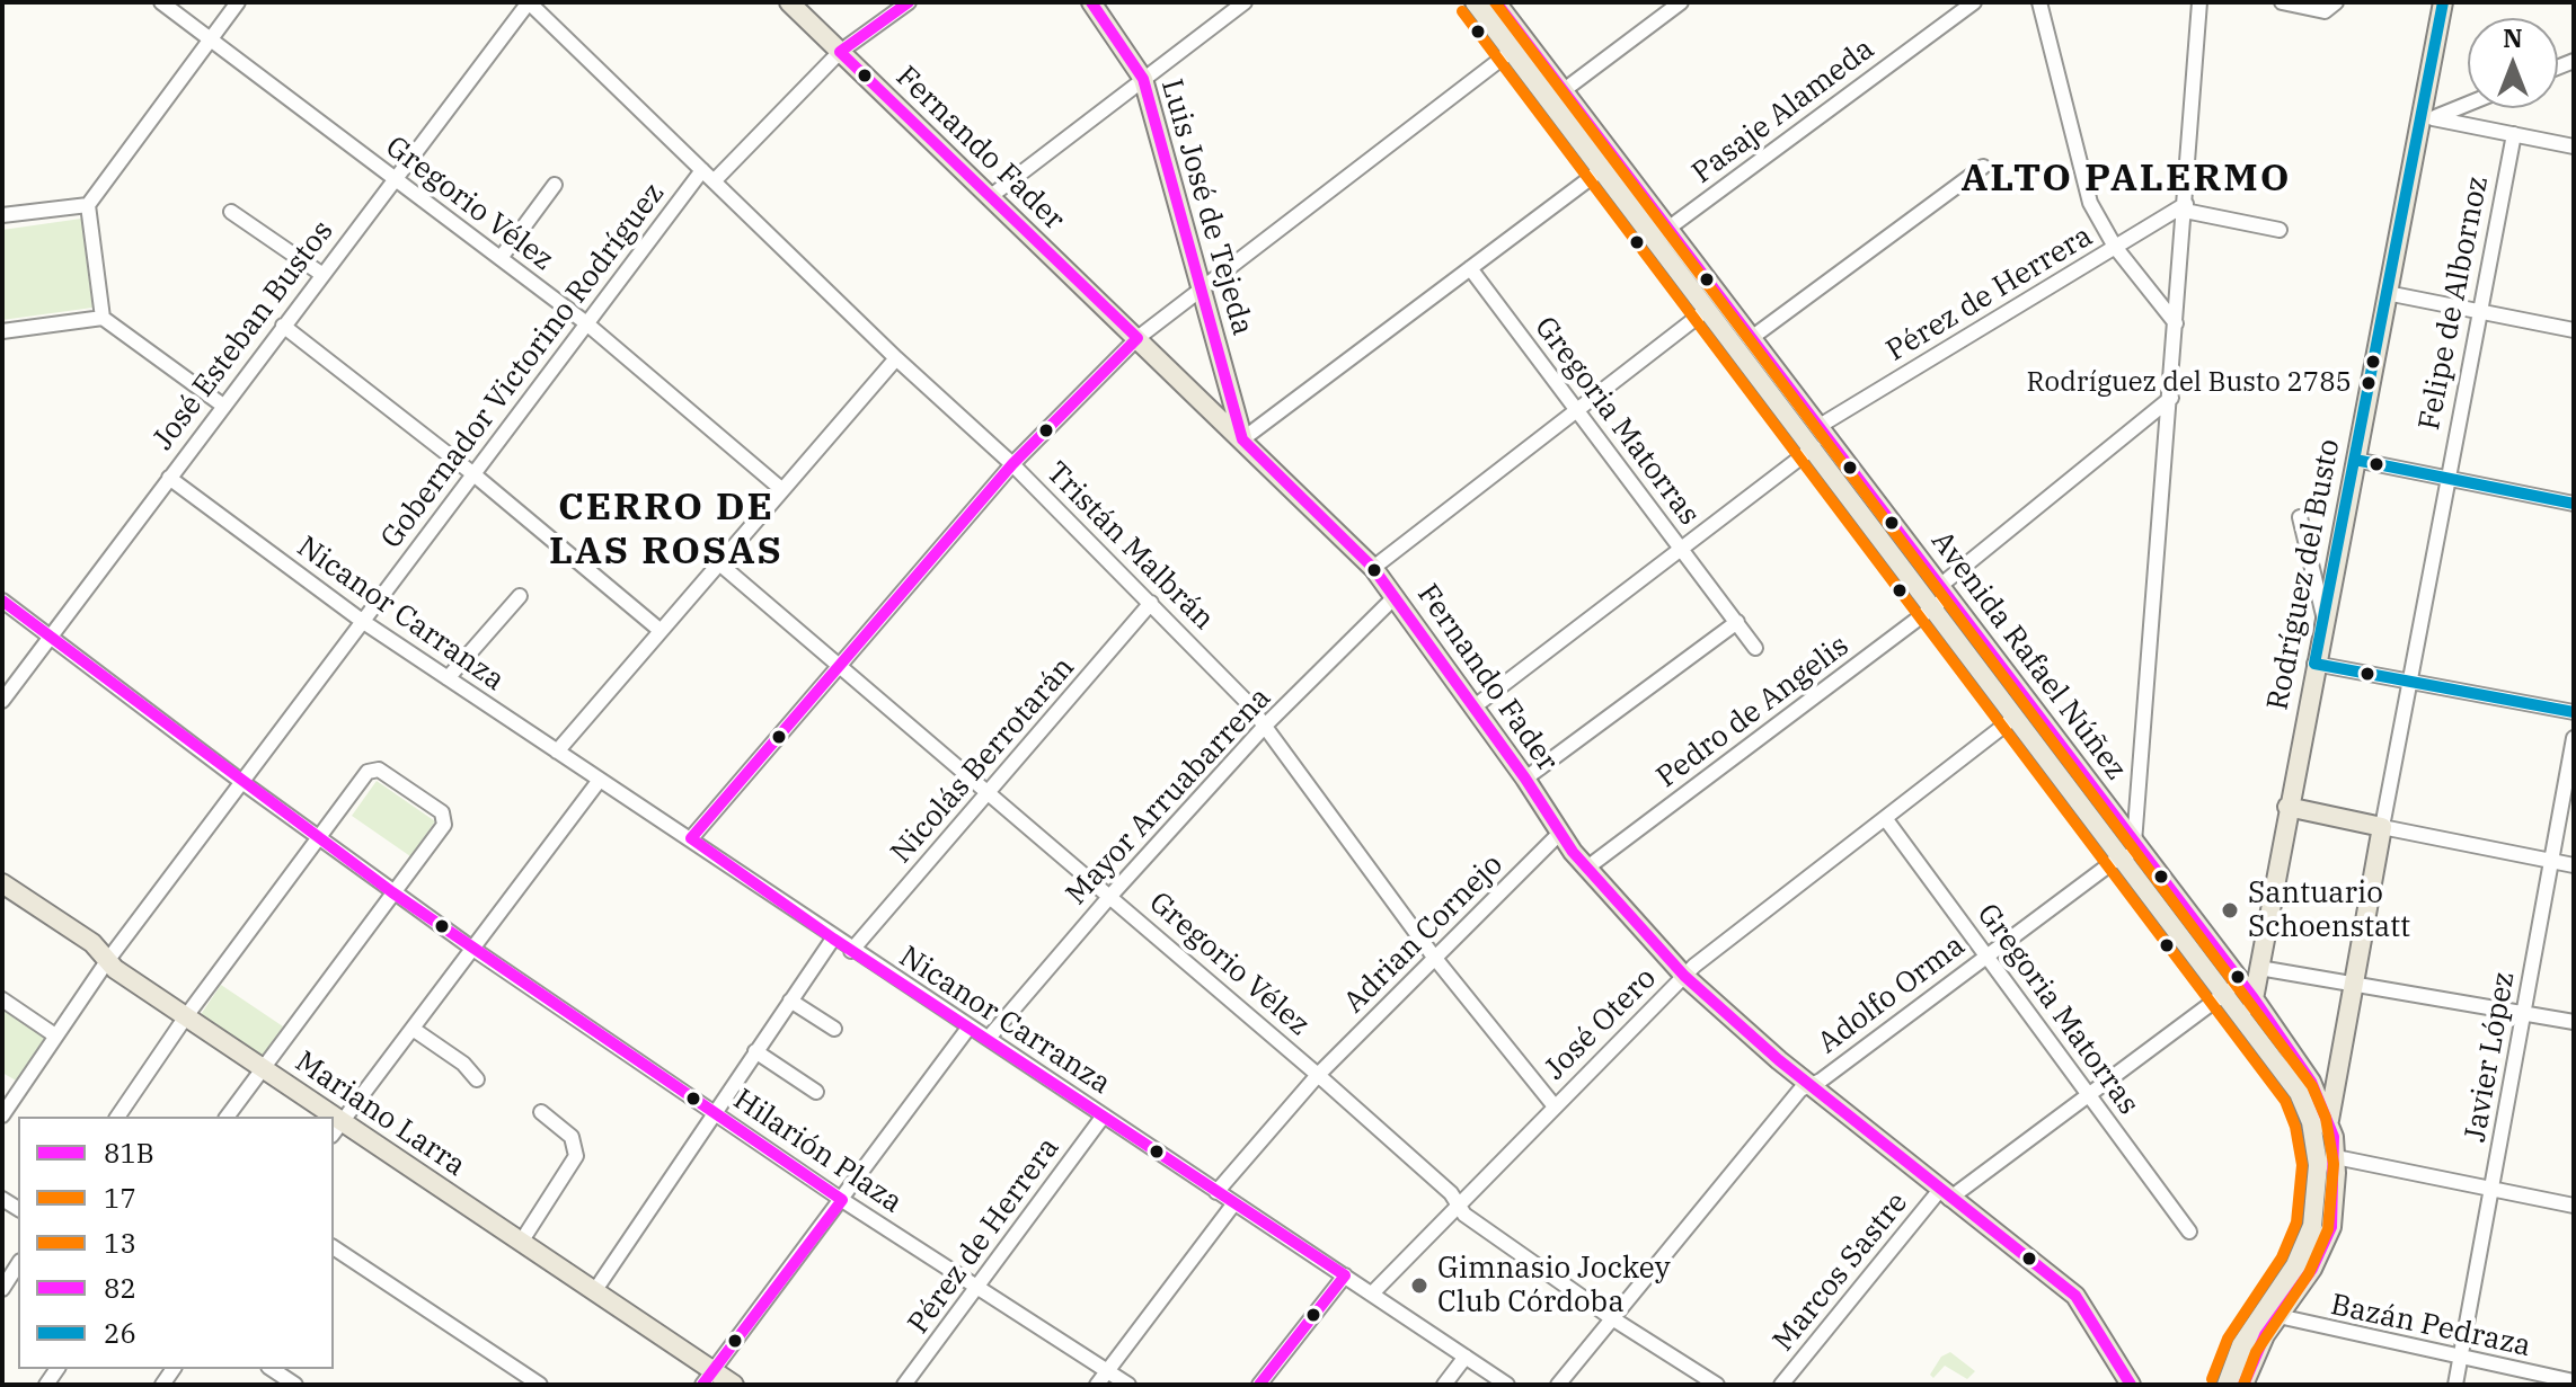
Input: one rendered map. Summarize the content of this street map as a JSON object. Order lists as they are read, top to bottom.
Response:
{
  "streets": {
    "main road": [
      "Fernando Fader",
      "Luis José de Tejeda",
      "Felipe de Albornoz",
      "Rodríguez del Busto",
      "Avenida Rafael Núñez",
      "Mariano Larra"
    ],
    "street": [
      "Pasaje Alameda",
      "Gregorio Vélez",
      "Pérez de Herrera",
      "José Esteban Bustos",
      "Gobernador Victorino Rodríguez",
      "Gregoria Matorras",
      "Tristán Malbrán",
      "Nicanor Carranza",
      "Pedro de Angelis",
      "Nicolás Berrotarán",
      "Mayor Arruabarrena",
      "Adrian Cornejo",
      "Adolfo Orma",
      "José Otero",
      "Javier López",
      "Hilarión Plaza",
      "Marcos Sastre",
      "Bazán Pedraza"
    ]
  },
  "crossings": [
    ["Pasaje Alameda", "Avenida Rafael Núñez"],
    ["Fernando Fader", "Luis José de Tejeda"],
    ["Fernando Fader", "Gobernador Victorino Rodríguez"],
    ["Fernando Fader", "Pedro de Angelis"],
    ["Fernando Fader", "Mayor Arruabarrena"],
    ["Fernando Fader", "Adrian Cornejo"],
    ["Fernando Fader", "Adolfo Orma"],
    ["Fernando Fader", "José Otero"],
    ["Fernando Fader", "Marcos Sastre"],
    ["Gregorio Vélez", "José Esteban Bustos"],
    ["Gregorio Vélez", "Gobernador Victorino Rodríguez"],
    ["Gregorio Vélez", "Nicolás Berrotarán"],
    ["Gregorio Vélez", "Mayor Arruabarrena"],
    ["Gregorio Vélez", "Adrian Cornejo"],
    ["Gregorio Vélez", "Adolfo Orma"],
    ["Gregorio Vélez", "José Otero"],
    ["Pérez de Herrera", "Nicanor Carranza"],
    ["Pérez de Herrera", "Avenida Rafael Núñez"],
    ["Pérez de Herrera", "Hilarión Plaza"],
    ["Felipe de Albornoz", "Avenida Rafael Núñez"],
    ["José Esteban Bustos", "Tristán Malbrán"],
    ["José Esteban Bustos", "Nicanor Carranza"],
    ["José Esteban Bustos", "Hilarión Plaza"],
    ["Gobernador Victorino Rodríguez", "Tristán Malbrán"],
    ["Gobernador Victorino Rodríguez", "Nicanor Carranza"],
    ["Gobernador Victorino Rodríguez", "Mariano Larra"],
    ["Gobernador Victorino Rodríguez", "Hilarión Plaza"],
    ["Gregoria Matorras", "Adolfo Orma"],
    ["Gregoria Matorras", "José Otero"],
    ["Gregoria Matorras", "Marcos Sastre"],
    ["Tristán Malbrán", "Nicolás Berrotarán"],
    ["Tristán Malbrán", "Mayor Arruabarrena"],
    ["Tristán Malbrán", "Adrian Cornejo"],
    ["Tristán Malbrán", "José Otero"],
    ["Rodríguez del Busto", "Avenida Rafael Núñez"],
    ["Nicanor Carranza", "Nicolás Berrotarán"],
    ["Nicanor Carranza", "Mayor Arruabarrena"],
    ["Nicanor Carranza", "Adrian Cornejo"],
    ["Nicanor Carranza", "José Otero"],
    ["Avenida Rafael Núñez", "Pedro de Angelis"],
    ["Avenida Rafael Núñez", "Adolfo Orma"],
    ["Avenida Rafael Núñez", "José Otero"],
    ["Avenida Rafael Núñez", "Marcos Sastre"],
    ["Avenida Rafael Núñez", "Bazán Pedraza"],
    ["Javier López", "Bazán Pedraza"]
  ],
  "districts": ["ALTO PALERMO", "CERRO DE LAS ROSAS"],
  "places": ["Rodríguez del Busto 2785", "Santuario Schoenstatt", "Gimnasio Jockey Club Córdoba"],
  "lines": [
    "transit line 81B",
    "transit line 13",
    "transit line 82",
    "transit line 26",
    "transit line 17"
  ],
  "legend": [
    "81B",
    "17",
    "13",
    "82",
    "26"
  ],
  "north": "top"
}
